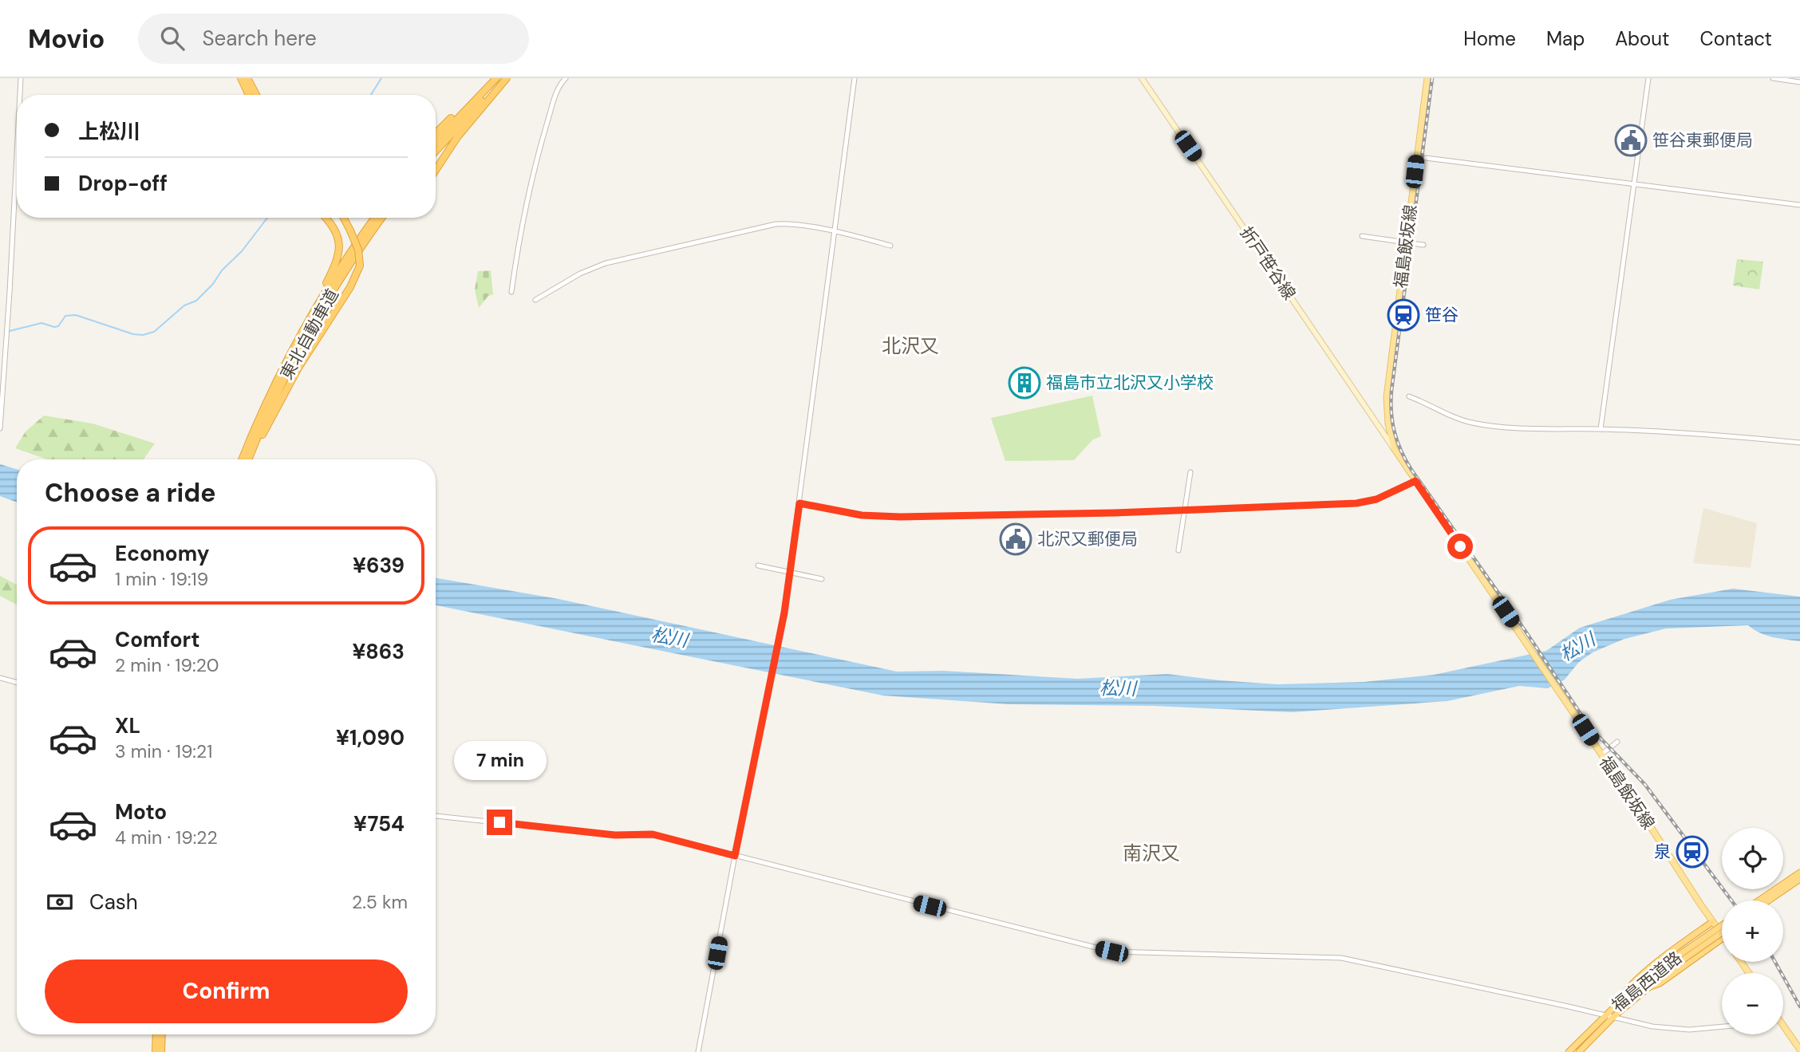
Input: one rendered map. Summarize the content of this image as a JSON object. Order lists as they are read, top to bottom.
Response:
{
  "streets": {
    "highway": ["東北自動車道", "福島西道路"],
    "main road": ["福島飯坂線", "折戸笹谷線"]
  },
  "crossings": [
    ["福島飯坂線", "折戸笹谷線"]
  ],
  "districts": ["北沢又", "南沢又"],
  "water": ["松川"],
  "places": {
    "public building": ["笹谷東郵便局", "北沢又郵便局"],
    "station": ["笹谷", "泉"],
    "building": ["福島市立北沢又小学校"]
  },
  "page": {
    "header": "Movio",
    "search": "Search here",
    "nav": [
      "Home",
      "Map",
      "About",
      "Contact"
    ],
    "banner": ["上松川", "Drop-off"],
    "heading": "Choose a ride",
    "list": [
      {
        "name": "Economy",
        "note": "1 min · 19:19",
        "value": "¥639"
      },
      {
        "name": "Comfort",
        "note": "2 min · 19:20",
        "value": "¥863"
      },
      {
        "name": "XL",
        "note": "3 min · 19:21",
        "value": "¥1,090"
      },
      {
        "name": "Moto",
        "note": "4 min · 19:22",
        "value": "¥754"
      }
    ],
    "bubble": "7 min",
    "map_buttons": ["+", "−"],
    "pay": ["Cash", "2.5 km"],
    "buttons": "Confirm"
  }
}
